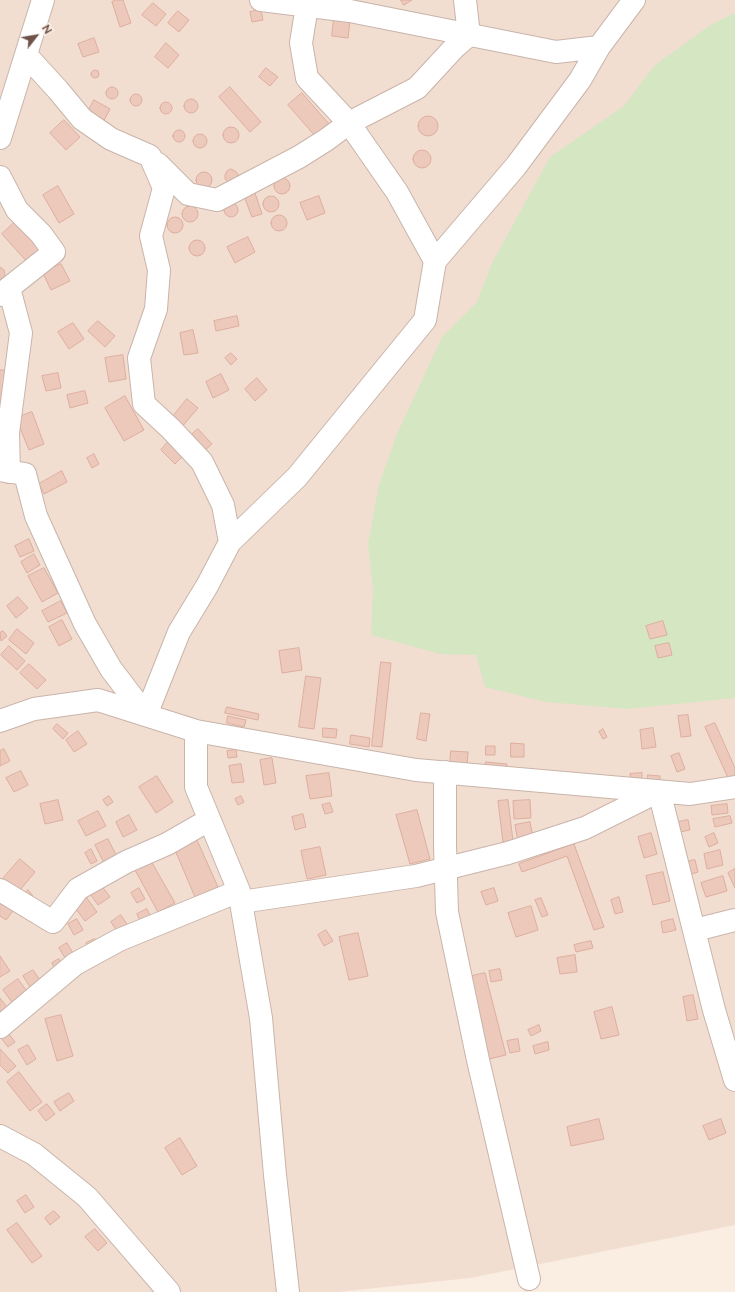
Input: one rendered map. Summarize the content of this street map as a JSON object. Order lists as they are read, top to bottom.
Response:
{
  "north": "top right"
}
